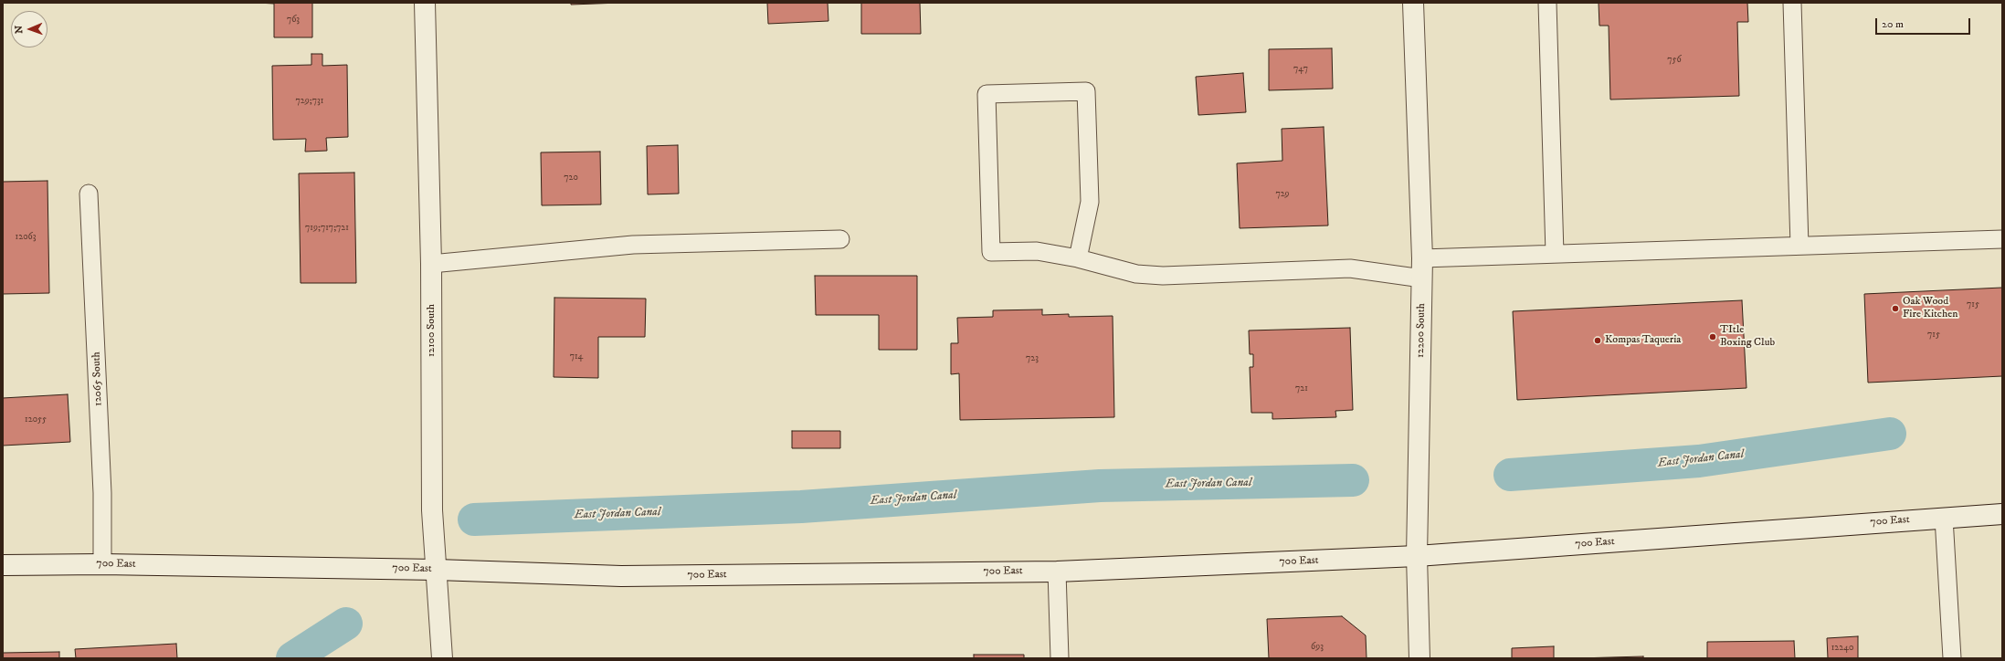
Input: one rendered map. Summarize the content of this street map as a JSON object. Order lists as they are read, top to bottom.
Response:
{
  "streets": {
    "main road": ["12100 South", "12200 South", "700 East"],
    "lane": ["12065 South"]
  },
  "crossings": [
    ["12100 South", "700 East"],
    ["12200 South", "700 East"],
    ["12065 South", "700 East"]
  ],
  "water": ["East Jordan Canal"],
  "places": ["Oak Wood Fire Kitchen", "TItle Boxing Club", "Kompas Taqueria"],
  "house_numbers": [
    "763",
    "756",
    "747",
    "729;731",
    "720",
    "729",
    "719;717;721",
    "12063",
    "715",
    "715",
    "714",
    "723",
    "721",
    "12055",
    "693",
    "12240"
  ],
  "scale_bar": "20 m",
  "north": "left"
}
